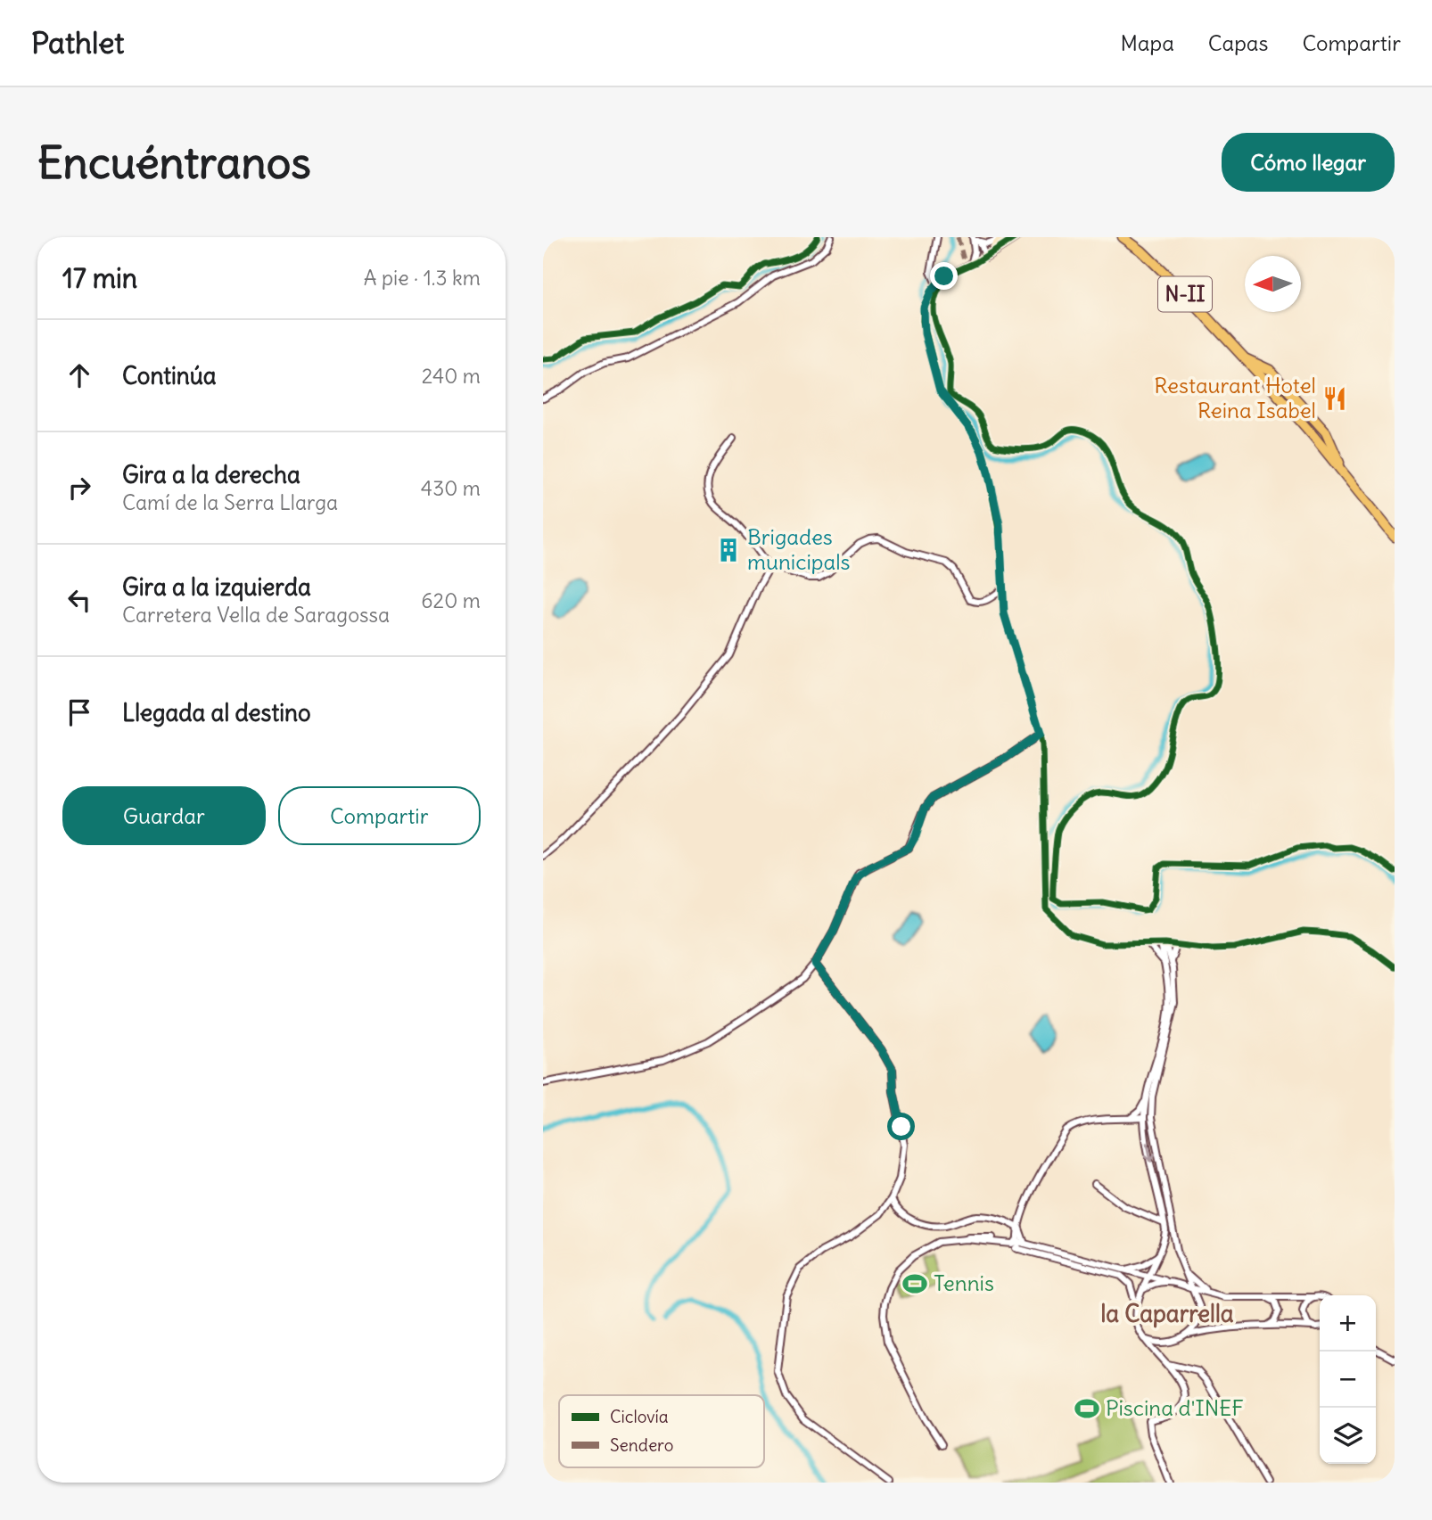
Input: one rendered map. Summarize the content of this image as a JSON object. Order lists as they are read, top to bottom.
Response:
{
  "streets": {
    "main road": ["N-II"]
  },
  "districts": ["la Caparrella"],
  "places": {
    "restaurant": ["Restaurant Hotel Reina Isabel"],
    "building": ["Brigades municipals"],
    "sports": ["Tennis", "Piscina d'INEF"]
  },
  "legend": ["Ciclovía", "Sendero"],
  "north": "left",
  "page": {
    "header": "Pathlet",
    "nav": ["Mapa", "Capas", "Compartir"],
    "buttons": [
      "Cómo llegar",
      ["Guardar", "Compartir"]
    ],
    "title": "Encuéntranos",
    "heading": ["17 min", "A pie · 1.3 km"],
    "list": [
      ["Continúa", "240 m"],
      ["Gira a la derecha", "Camí de la Serra Llarga", "430 m"],
      ["Gira a la izquierda", "Carretera Vella de Saragossa", "620 m"],
      "Llegada al destino"
    ],
    "map_buttons": ["+", "−"]
  }
}
